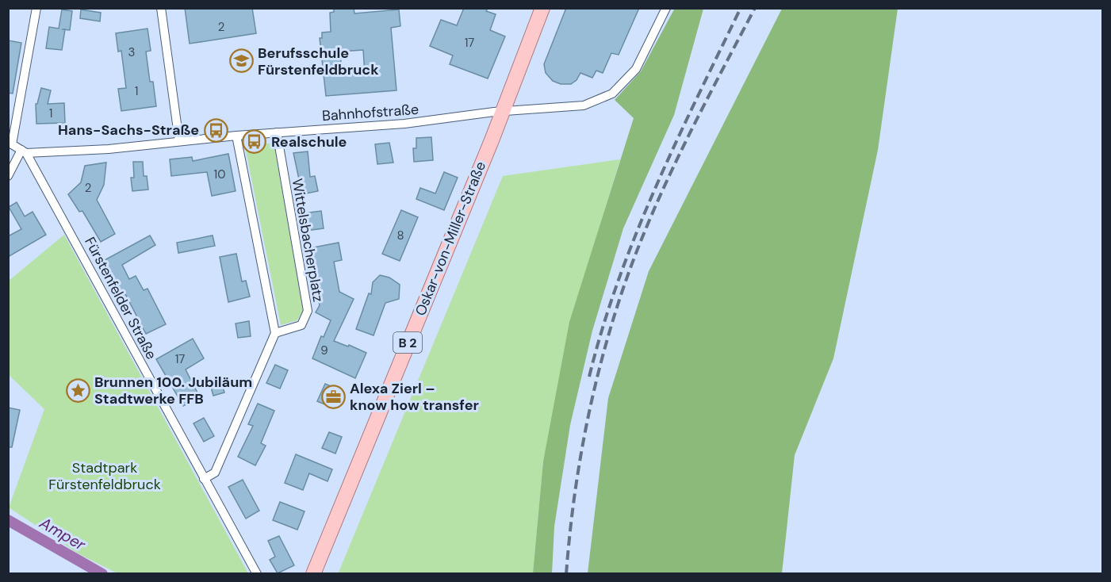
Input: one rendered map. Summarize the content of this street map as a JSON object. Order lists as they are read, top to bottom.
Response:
{
  "streets": {
    "main road": ["Oskar-von-Miller-Straße", "B 2"],
    "street": ["Bahnhofstraße", "Wittelsbacherplatz", "Fürstenfelder Straße"]
  },
  "crossings": [
    ["Bahnhofstraße", "Oskar-von-Miller-Straße"],
    ["Bahnhofstraße", "Wittelsbacherplatz"],
    ["Bahnhofstraße", "Fürstenfelder Straße"]
  ],
  "water": ["Amper"],
  "parks": ["Stadtpark Fürstenfeldbruck"],
  "places": {
    "school or university": ["Berufsschule Fürstenfeldbruck"],
    "bus stop": ["Hans-Sachs-Straße", "Realschule"],
    "place": ["Brunnen 100. Jubiläum Stadtwerke FFB"],
    "office": ["Alexa Zierl – know how transfer"]
  },
  "house_numbers": [
    "2",
    "17",
    "3",
    "1",
    "1",
    "10",
    "2",
    "8",
    "9",
    "17"
  ]
}
